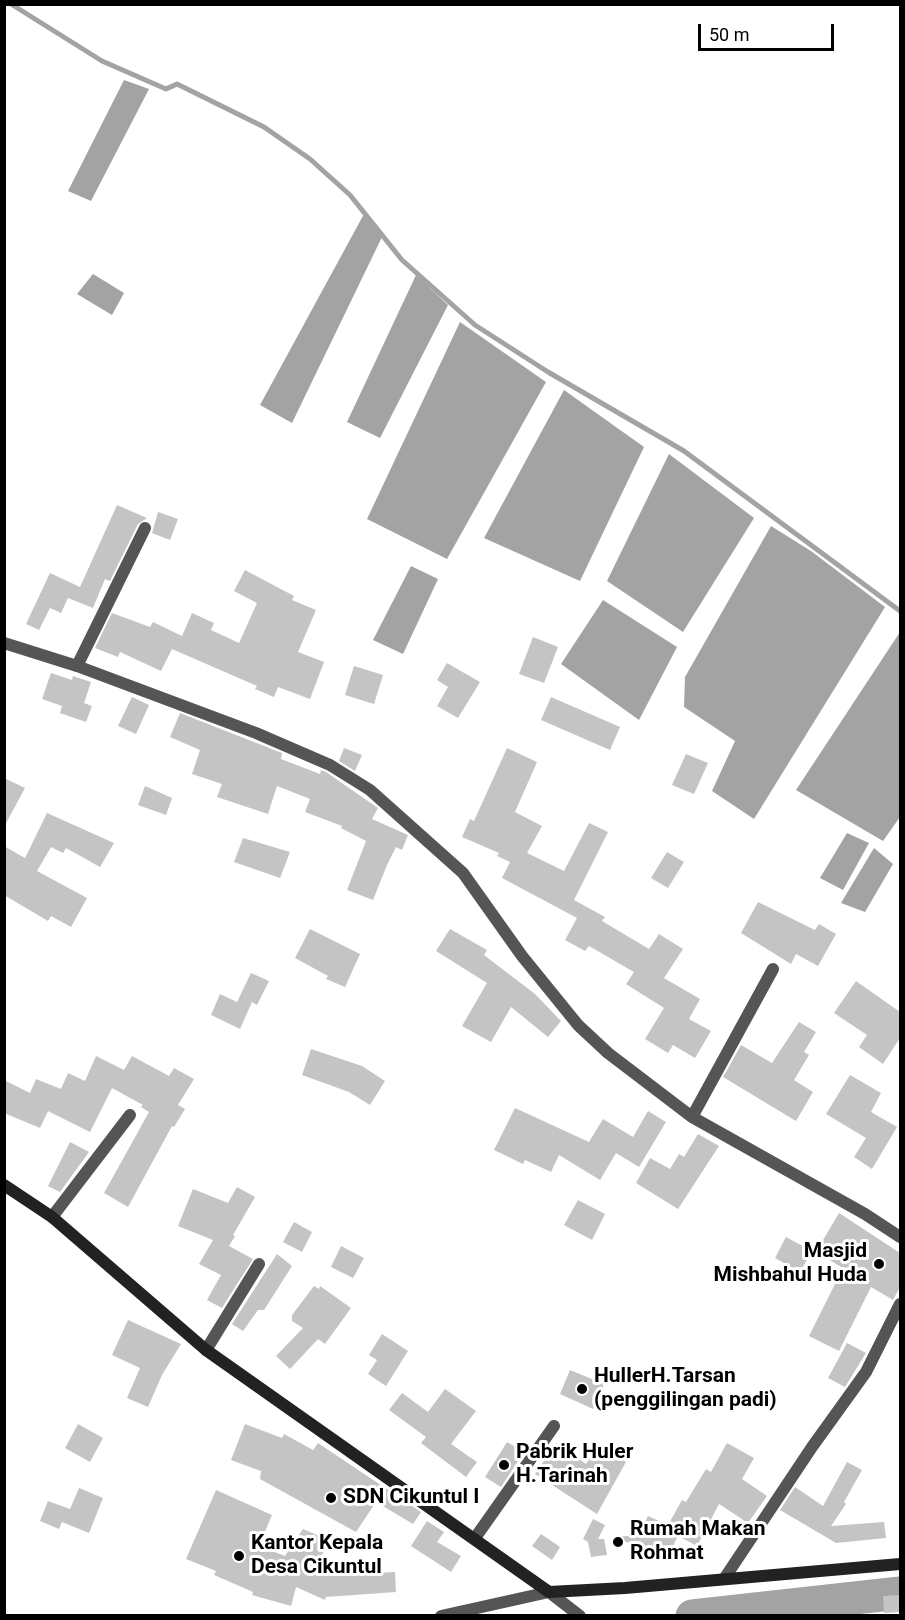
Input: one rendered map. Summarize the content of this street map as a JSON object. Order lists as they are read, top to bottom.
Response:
{
  "places": [
    "Masjid Mishbahul Huda",
    "HullerH.Tarsan (penggilingan padi)",
    "Pabrik Huler H.Tarinah",
    "SDN Cikuntul I",
    "Rumah Makan Rohmat",
    "Kantor Kepala Desa Cikuntul"
  ],
  "scale_bar": "50 m"
}
